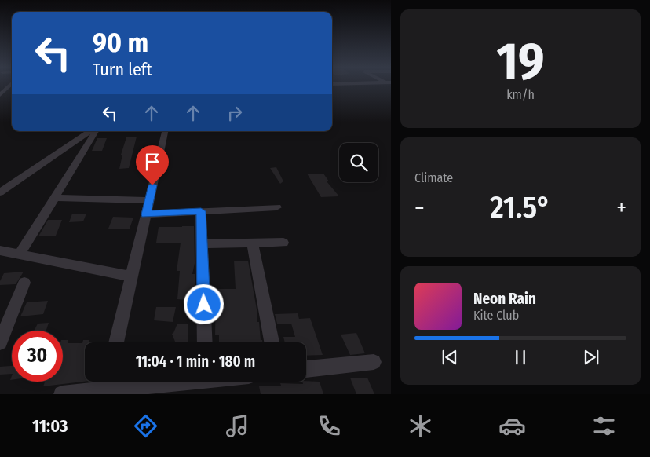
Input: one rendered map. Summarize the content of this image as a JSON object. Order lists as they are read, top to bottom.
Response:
{
  "page": {
    "tile": [
      ["19", "km/h"],
      "Climate"
    ],
    "turn": ["90 m", "Turn left"],
    "heat": ["−", "21.5°", "+"],
    "song": ["Neon Rain", "Kite Club"],
    "limit": "30",
    "trip": "11:04 · 1 min · 180 m",
    "tabs": "11:03"
  }
}
